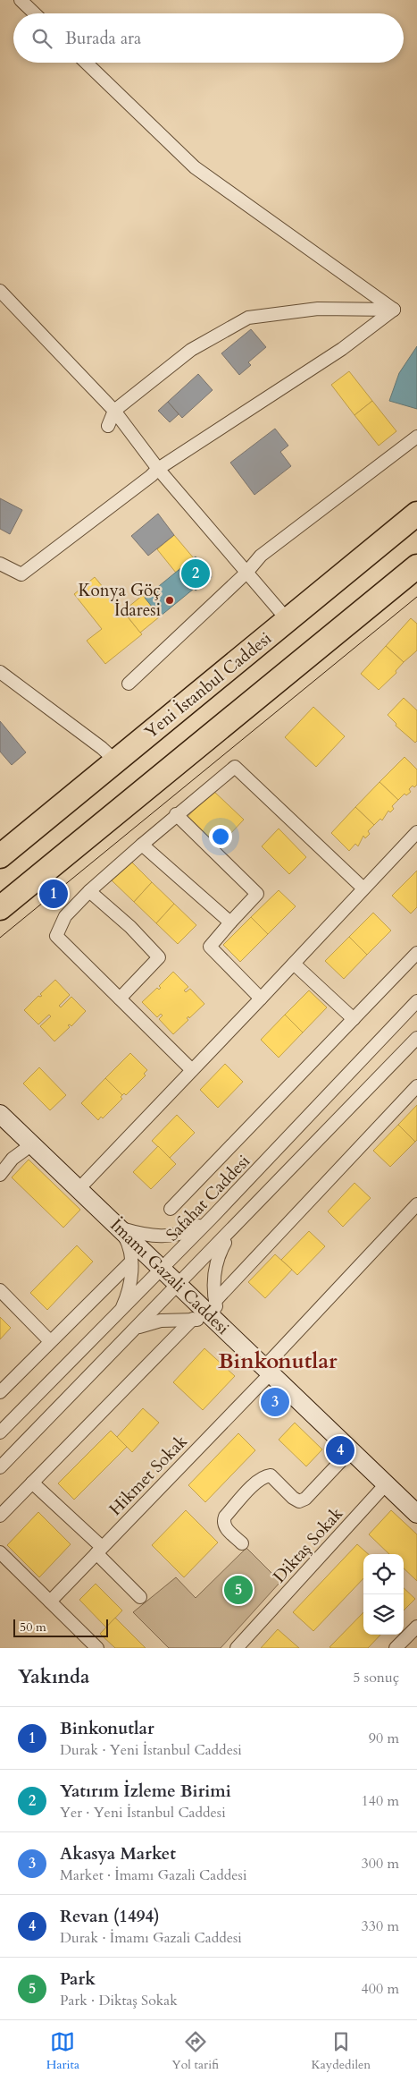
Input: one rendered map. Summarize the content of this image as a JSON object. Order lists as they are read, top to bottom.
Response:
{
  "streets": {
    "highway": ["Yeni İstanbul Caddesi"],
    "street": [
      "Safahat Caddesi",
      "İmamı Gazali Caddesi",
      "Hikmet Sokak",
      "Diktaş Sokak"
    ]
  },
  "crossings": [
    ["Safahat Caddesi", "İmamı Gazali Caddesi"],
    ["İmamı Gazali Caddesi", "Hikmet Sokak"],
    ["İmamı Gazali Caddesi", "Diktaş Sokak"]
  ],
  "districts": ["Binkonutlar"],
  "places": ["Konya Göç İdaresi"],
  "scale_bar": "50 m",
  "page": {
    "search": "Burada ara",
    "pins": [
      "2",
      "1",
      "3",
      "4",
      "5"
    ],
    "scale": "50 m",
    "heading": ["Yakında", "5 sonuç"],
    "list": [
      {
        "mark": "1",
        "name": "Binkonutlar",
        "note": "Durak · Yeni İstanbul Caddesi",
        "value": "90 m"
      },
      {
        "mark": "2",
        "name": "Yatırım İzleme Birimi",
        "note": "Yer · Yeni İstanbul Caddesi",
        "value": "140 m"
      },
      {
        "mark": "3",
        "name": "Akasya Market",
        "note": "Market · İmamı Gazali Caddesi",
        "value": "300 m"
      },
      {
        "mark": "4",
        "name": "Revan (1494)",
        "note": "Durak · İmamı Gazali Caddesi",
        "value": "330 m"
      },
      {
        "mark": "5",
        "name": "Park",
        "note": "Park · Diktaş Sokak",
        "value": "400 m"
      }
    ],
    "nav": ["Harita", "Yol tarifi", "Kaydedilen"]
  }
}
